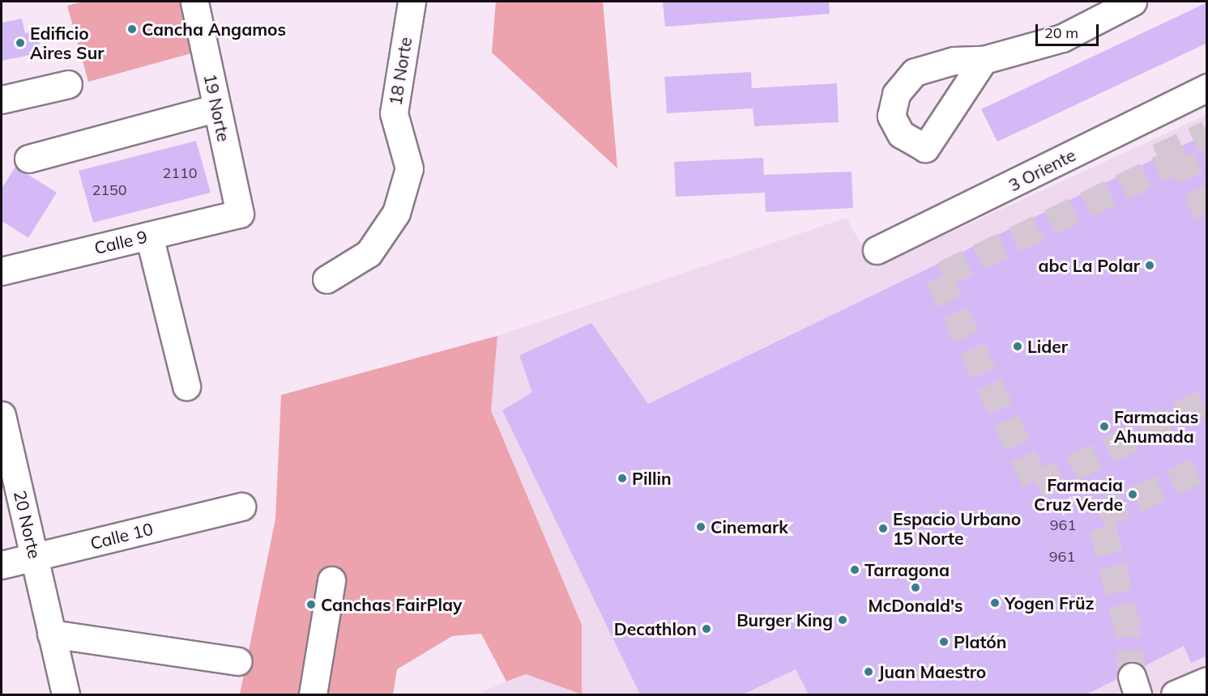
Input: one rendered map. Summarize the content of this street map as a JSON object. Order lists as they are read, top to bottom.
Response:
{
  "streets": {
    "street": [
      "18 Norte",
      "19 Norte",
      "3 Oriente",
      "Calle 9",
      "20 Norte",
      "Calle 10"
    ]
  },
  "crossings": [
    ["19 Norte", "Calle 9"],
    ["20 Norte", "Calle 10"]
  ],
  "places": [
    "Cancha Angamos",
    "Edificio Aires Sur",
    "abc La Polar",
    "Lider",
    "Farmacias Ahumada",
    "Pillin",
    "Farmacia Cruz Verde",
    "Cinemark",
    "Espacio Urbano 15 Norte",
    "Tarragona",
    "McDonald's",
    "Yogen Früz",
    "Canchas FairPlay",
    "Burger King",
    "Decathlon",
    "Platón",
    "Juan Maestro"
  ],
  "house_numbers": [
    "2110",
    "2150",
    "961",
    "961"
  ],
  "scale_bar": "20 m"
}
